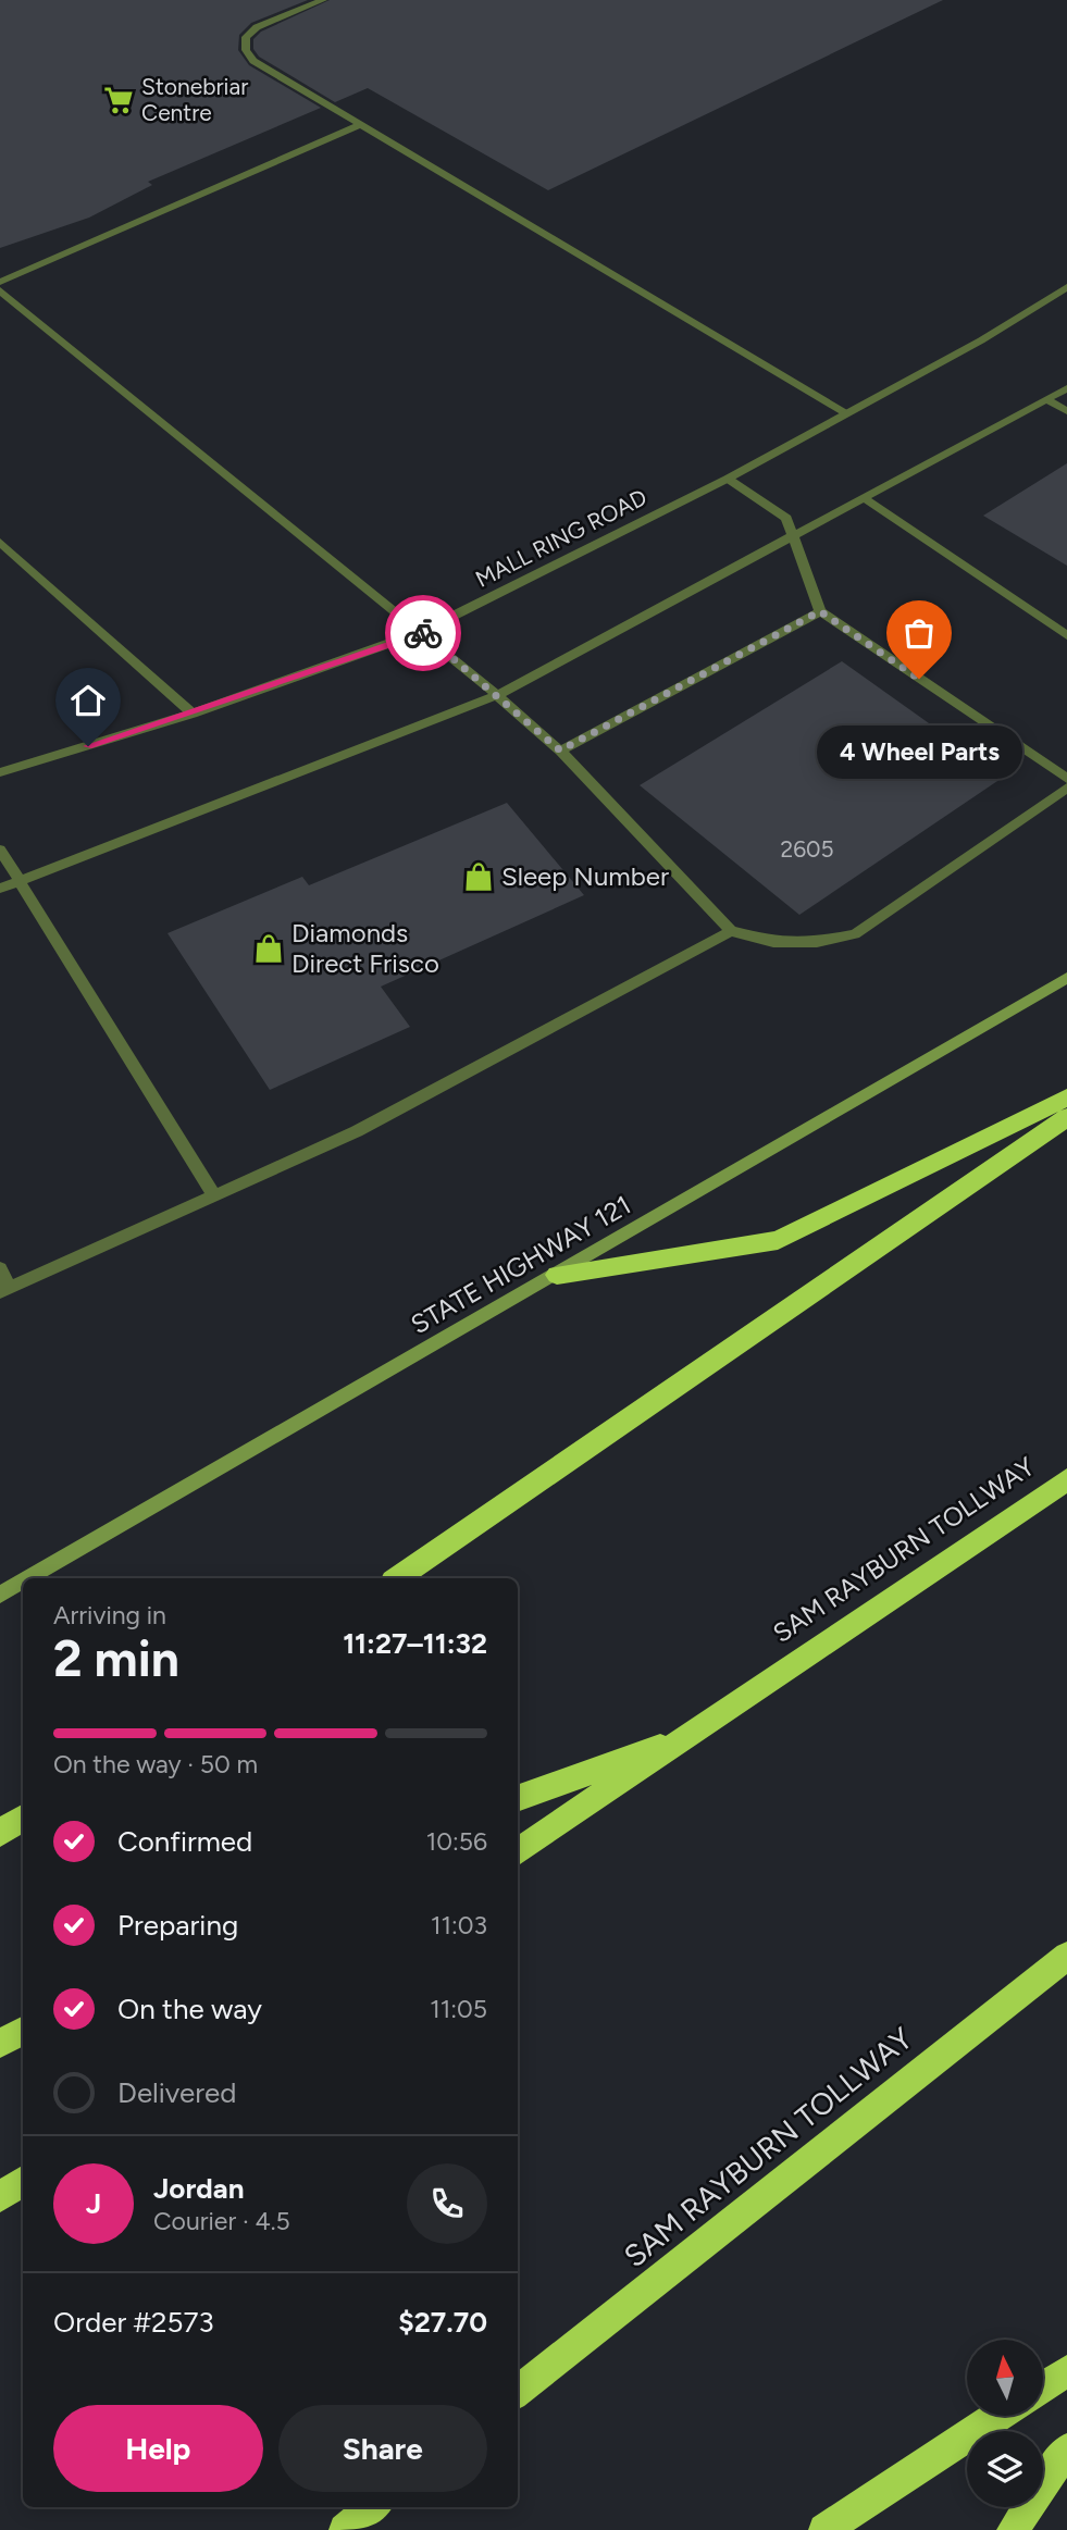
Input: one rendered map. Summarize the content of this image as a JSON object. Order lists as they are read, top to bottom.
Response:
{
  "streets": {
    "highway": ["SAM RAYBURN TOLLWAY"],
    "main road": ["STATE HIGHWAY 121"],
    "street": ["MALL RING ROAD"]
  },
  "places": {
    "supermarket": ["Stonebriar Centre"],
    "other": ["4 Wheel Parts"],
    "shop": ["Sleep Number", "Diamonds Direct Frisco"]
  },
  "house_numbers": ["2605"],
  "north": "top",
  "page": {
    "bubble": "4 Wheel Parts",
    "heading": ["2 min", "Arriving in", "11:27–11:32"],
    "panel": [
      "Jordan",
      "Courier · 4.5",
      "Order #2573",
      "$27.70"
    ],
    "bar": "On the way · 50 m",
    "list": [
      ["Confirmed", "10:56"],
      ["Preparing", "11:03"],
      ["On the way", "11:05"],
      "Delivered"
    ],
    "round": "J",
    "buttons": ["Help", "Share"]
  }
}
